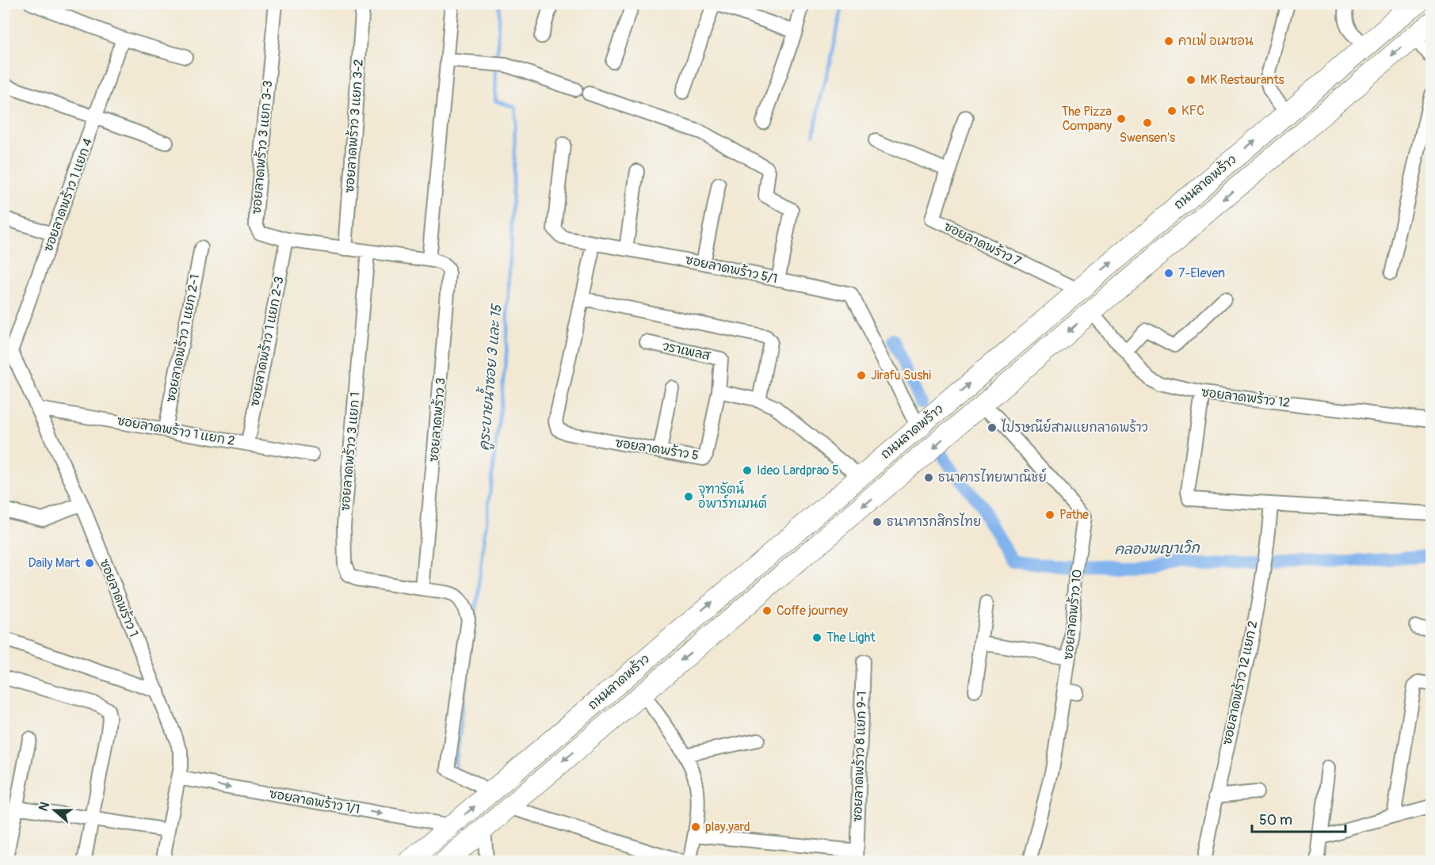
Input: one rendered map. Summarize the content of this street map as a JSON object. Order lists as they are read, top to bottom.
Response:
{
  "streets": {
    "main road": ["ถนนลาดพร้าว"],
    "street": [
      "ซอยลาดพร้าว 3 แยก 3-2",
      "ซอยลาดพร้าว 3 แยก 3-3",
      "ซอยลาดพร้าว 1 แยก 4",
      "ซอยลาดพร้าว 7",
      "ซอยลาดพร้าว 5/1",
      "ซอยลาดพร้าว 1 แยก 2-1",
      "ซอยลาดพร้าว 1 แยก 2-3",
      "วราเพลส",
      "ซอยลาดพร้าว 12",
      "ซอยลาดพร้าว 3",
      "ซอยลาดพร้าว 1 แยก 2",
      "ซอยลาดพร้าว 5",
      "ซอยลาดพร้าว 3 แยก 1",
      "ซอยลาดพร้าว 1",
      "ซอยลาดพร้าว 10",
      "ซอยลาดพร้าว 12 แยก 2",
      "ซอยลาดพร้าว 8 แยก 9-1",
      "ซอยลาดพร้าว 1/1"
    ]
  },
  "crossings": [
    ["ซอยลาดพร้าว 3 แยก 3-2", "ซอยลาดพร้าว 3 แยก 3-3"],
    ["ซอยลาดพร้าว 3 แยก 3-3", "ซอยลาดพร้าว 1 แยก 2-3"],
    ["ซอยลาดพร้าว 3 แยก 3-3", "ซอยลาดพร้าว 3"],
    ["ซอยลาดพร้าว 3 แยก 3-3", "ซอยลาดพร้าว 3 แยก 1"],
    ["ถนนลาดพร้าว", "ซอยลาดพร้าว 7"],
    ["ถนนลาดพร้าว", "ซอยลาดพร้าว 5/1"],
    ["ถนนลาดพร้าว", "ซอยลาดพร้าว 12"],
    ["ถนนลาดพร้าว", "ซอยลาดพร้าว 10"],
    ["ถนนลาดพร้าว", "ซอยลาดพร้าว 1/1"],
    ["ซอยลาดพร้าว 1 แยก 4", "ซอยลาดพร้าว 1"],
    ["ซอยลาดพร้าว 1 แยก 2-1", "ซอยลาดพร้าว 1 แยก 2"],
    ["ซอยลาดพร้าว 1 แยก 2-3", "ซอยลาดพร้าว 1 แยก 2"],
    ["วราเพลส", "ซอยลาดพร้าว 5"],
    ["ซอยลาดพร้าว 3", "ซอยลาดพร้าว 3 แยก 1"],
    ["ซอยลาดพร้าว 1 แยก 2", "ซอยลาดพร้าว 1"],
    ["ซอยลาดพร้าว 1", "ซอยลาดพร้าว 1/1"]
  ],
  "one_way": ["ซอยลาดพร้าว 1/1"],
  "water": ["คูระบายน้ำซอย 3 และ 15", "คลองพญาเวิก"],
  "places": [
    "คาเฟ่ อเมซอน",
    "MK Restaurants",
    "KFC",
    "The Pizza Company",
    "Swensen's",
    "7-Eleven",
    "Jirafu Sushi",
    "ไปรษณีย์สามแยกลาดพร้าว",
    "Ideo Lardprao 5",
    "ธนาคารไทยพาณิชย์",
    "จุฑารัตน์ อพาร์ทเมนต์",
    "Pathe",
    "ธนาคารกสิกรไทย",
    "Daily Mart",
    "Coffe journey",
    "The Light",
    "play yard"
  ],
  "scale_bar": "50 m",
  "north": "left"
}
